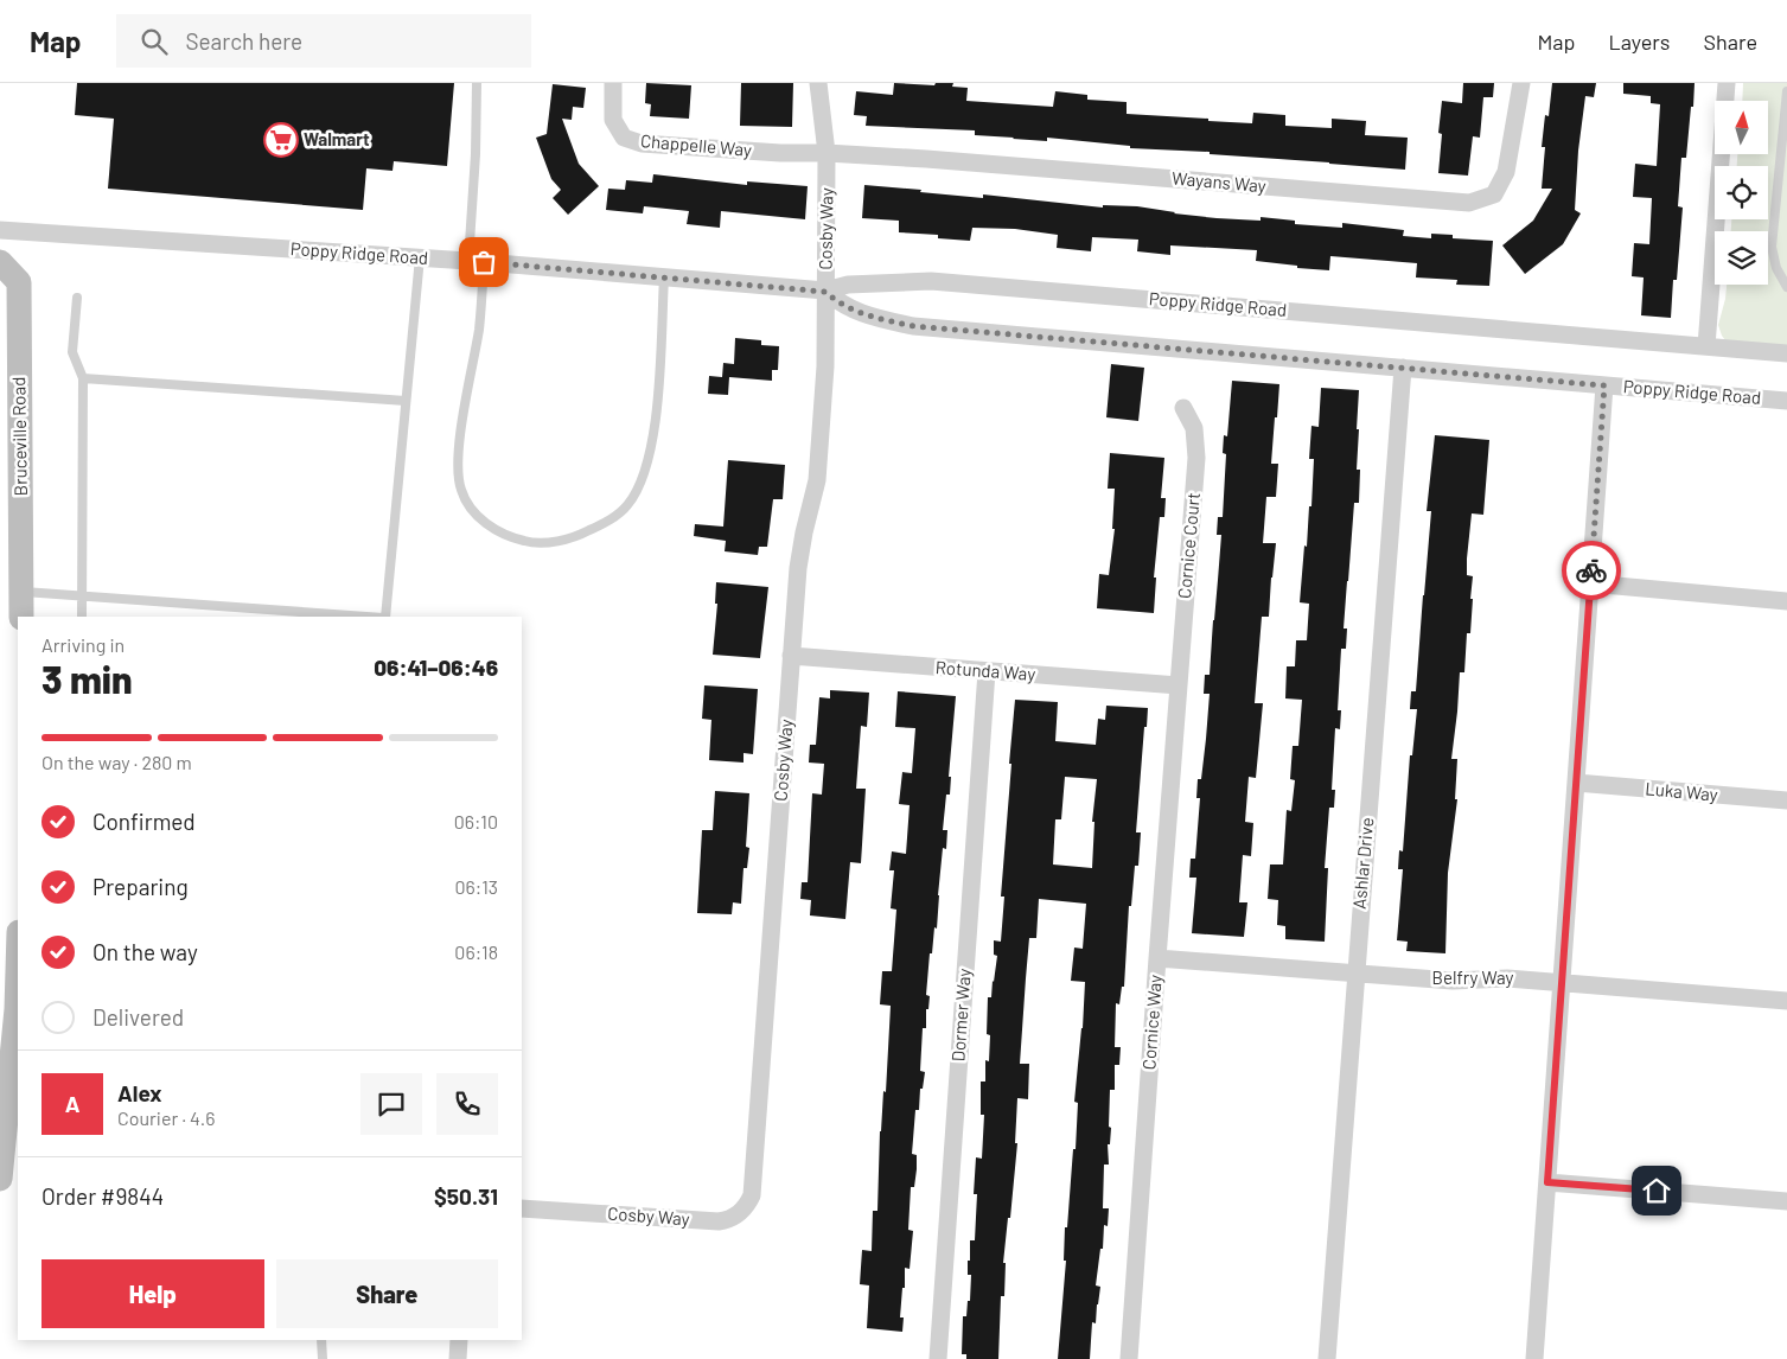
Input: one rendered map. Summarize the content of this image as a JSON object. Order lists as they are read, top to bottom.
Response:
{
  "streets": {
    "main road": ["Bruceville Road"],
    "street": [
      "Chappelle Way",
      "Wayans Way",
      "Cosby Way",
      "Poppy Ridge Road",
      "Cornice Court",
      "Rotunda Way",
      "Luka Way",
      "Ashlar Drive",
      "Belfry Way",
      "Dormer Way",
      "Cornice Way"
    ]
  },
  "crossings": [
    ["Chappelle Way", "Wayans Way"],
    ["Chappelle Way", "Cosby Way"],
    ["Wayans Way", "Cosby Way"],
    ["Cosby Way", "Poppy Ridge Road"],
    ["Cosby Way", "Rotunda Way"],
    ["Poppy Ridge Road", "Ashlar Drive"],
    ["Cornice Court", "Rotunda Way"],
    ["Cornice Court", "Cornice Way"],
    ["Rotunda Way", "Dormer Way"],
    ["Rotunda Way", "Cornice Way"],
    ["Ashlar Drive", "Belfry Way"],
    ["Belfry Way", "Cornice Way"]
  ],
  "places": {
    "supermarket": ["Walmart"]
  },
  "north": "top",
  "page": {
    "header": "Map",
    "search": "Search here",
    "nav": ["Map", "Layers", "Share"],
    "heading": ["3 min", "Arriving in", "06:41–06:46"],
    "panel": [
      "Alex",
      "Courier · 4.6",
      "Order #9844",
      "$50.31"
    ],
    "bar": "On the way · 280 m",
    "list": [
      ["Confirmed", "06:10"],
      ["Preparing", "06:13"],
      ["On the way", "06:18"],
      "Delivered"
    ],
    "round": "A",
    "buttons": ["Help", "Share"]
  }
}
